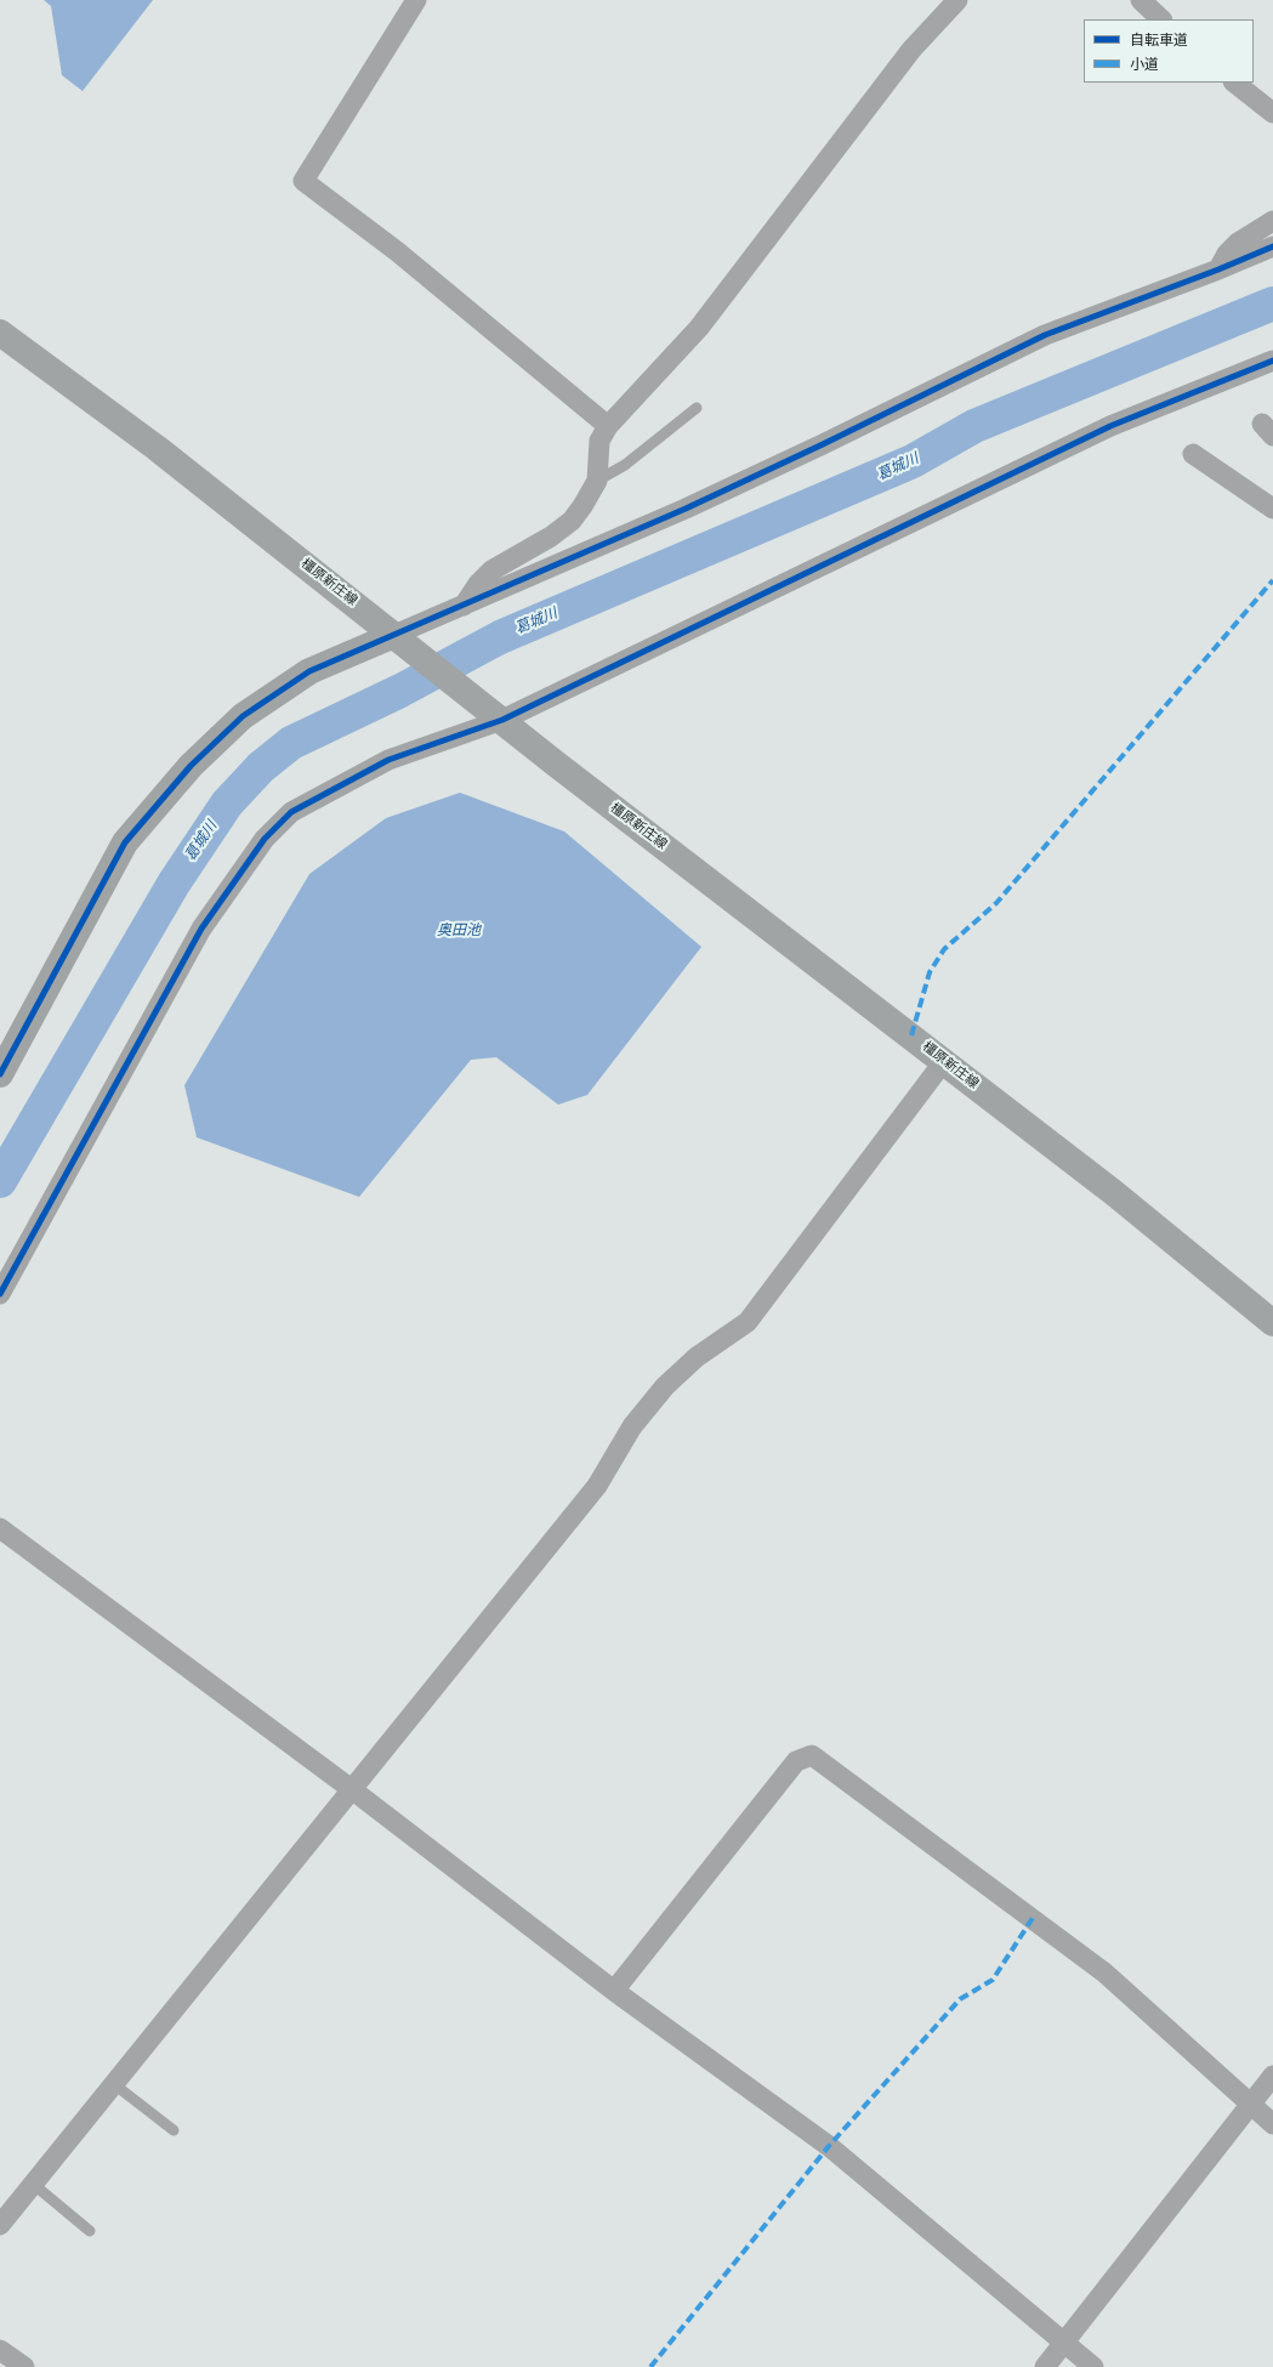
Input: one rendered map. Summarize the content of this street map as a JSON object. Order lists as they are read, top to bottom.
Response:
{
  "streets": {
    "main road": ["橿原新庄線"]
  },
  "water": ["葛城川", "奥田池"],
  "legend": ["自転車道", "小道"]
}
